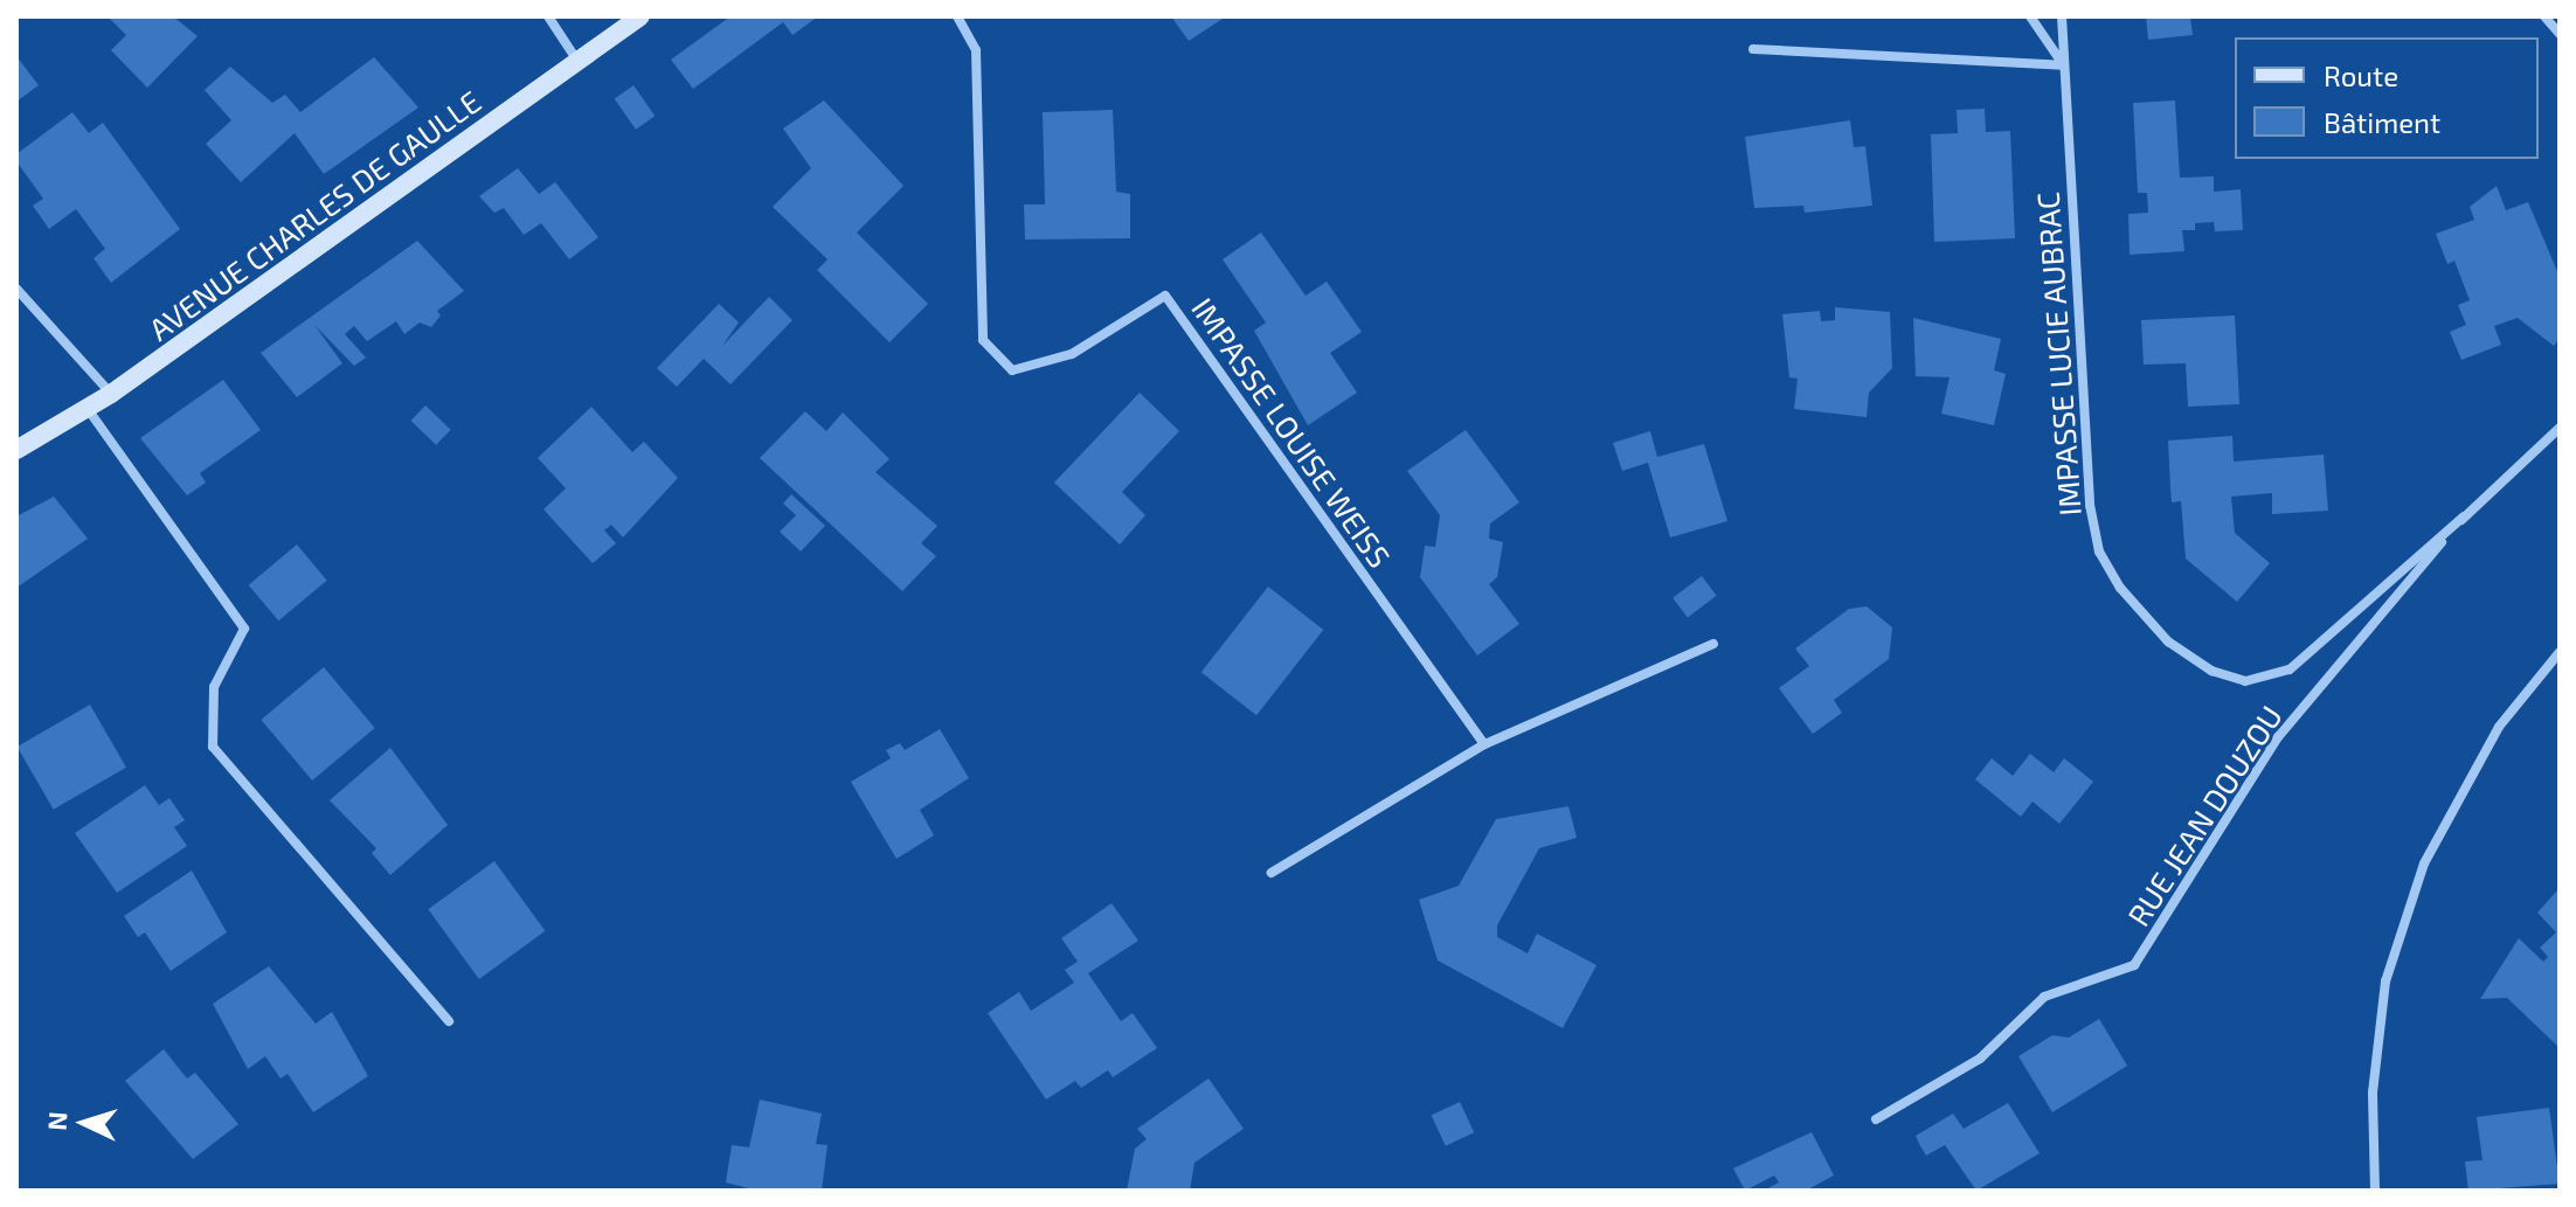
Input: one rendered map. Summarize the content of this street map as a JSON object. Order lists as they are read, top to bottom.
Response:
{
  "streets": {
    "main road": ["AVENUE CHARLES DE GAULLE"],
    "street": ["IMPASSE LUCIE AUBRAC", "IMPASSE LOUISE WEISS", "RUE JEAN DOUZOU"]
  },
  "crossings": [
    ["IMPASSE LUCIE AUBRAC", "RUE JEAN DOUZOU"]
  ],
  "legend": ["Route", "Bâtiment"],
  "north": "left"
}
